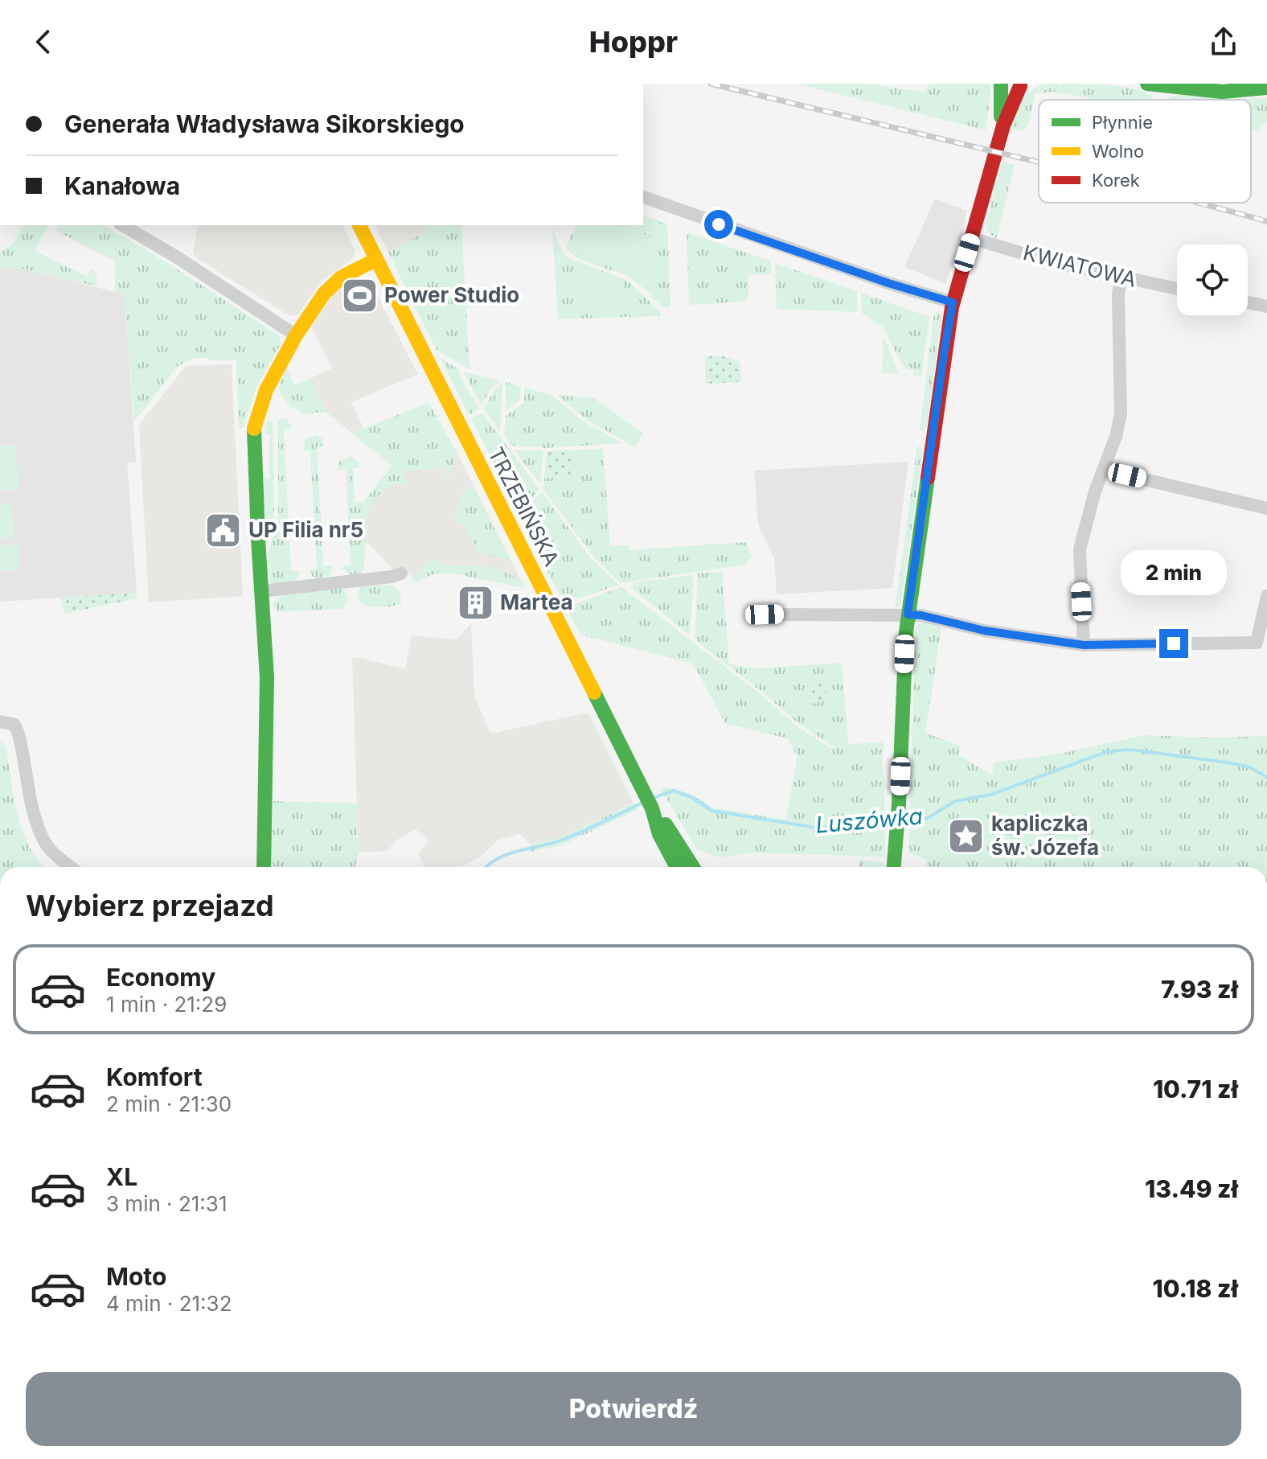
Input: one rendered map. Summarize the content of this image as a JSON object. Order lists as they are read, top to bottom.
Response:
{
  "streets": {
    "main road": ["TRZEBIŃSKA"],
    "street": ["KWIATOWA"]
  },
  "water": ["Luszówka"],
  "places": {
    "sports": ["Power Studio"],
    "public building": ["UP Filia nr5"],
    "building": ["Martea"],
    "place": ["kapliczka św. Józefa"]
  },
  "legend": ["Płynnie", "Wolno", "Korek"],
  "page": {
    "header": "Hoppr",
    "banner": ["Generała Władysława Sikorskiego", "Kanałowa"],
    "bubble": "2 min",
    "heading": "Wybierz przejazd",
    "list": [
      {
        "name": "Economy",
        "note": "1 min · 21:29",
        "value": "7.93 zł"
      },
      {
        "name": "Komfort",
        "note": "2 min · 21:30",
        "value": "10.71 zł"
      },
      {
        "name": "XL",
        "note": "3 min · 21:31",
        "value": "13.49 zł"
      },
      {
        "name": "Moto",
        "note": "4 min · 21:32",
        "value": "10.18 zł"
      }
    ],
    "buttons": "Potwierdź"
  }
}
